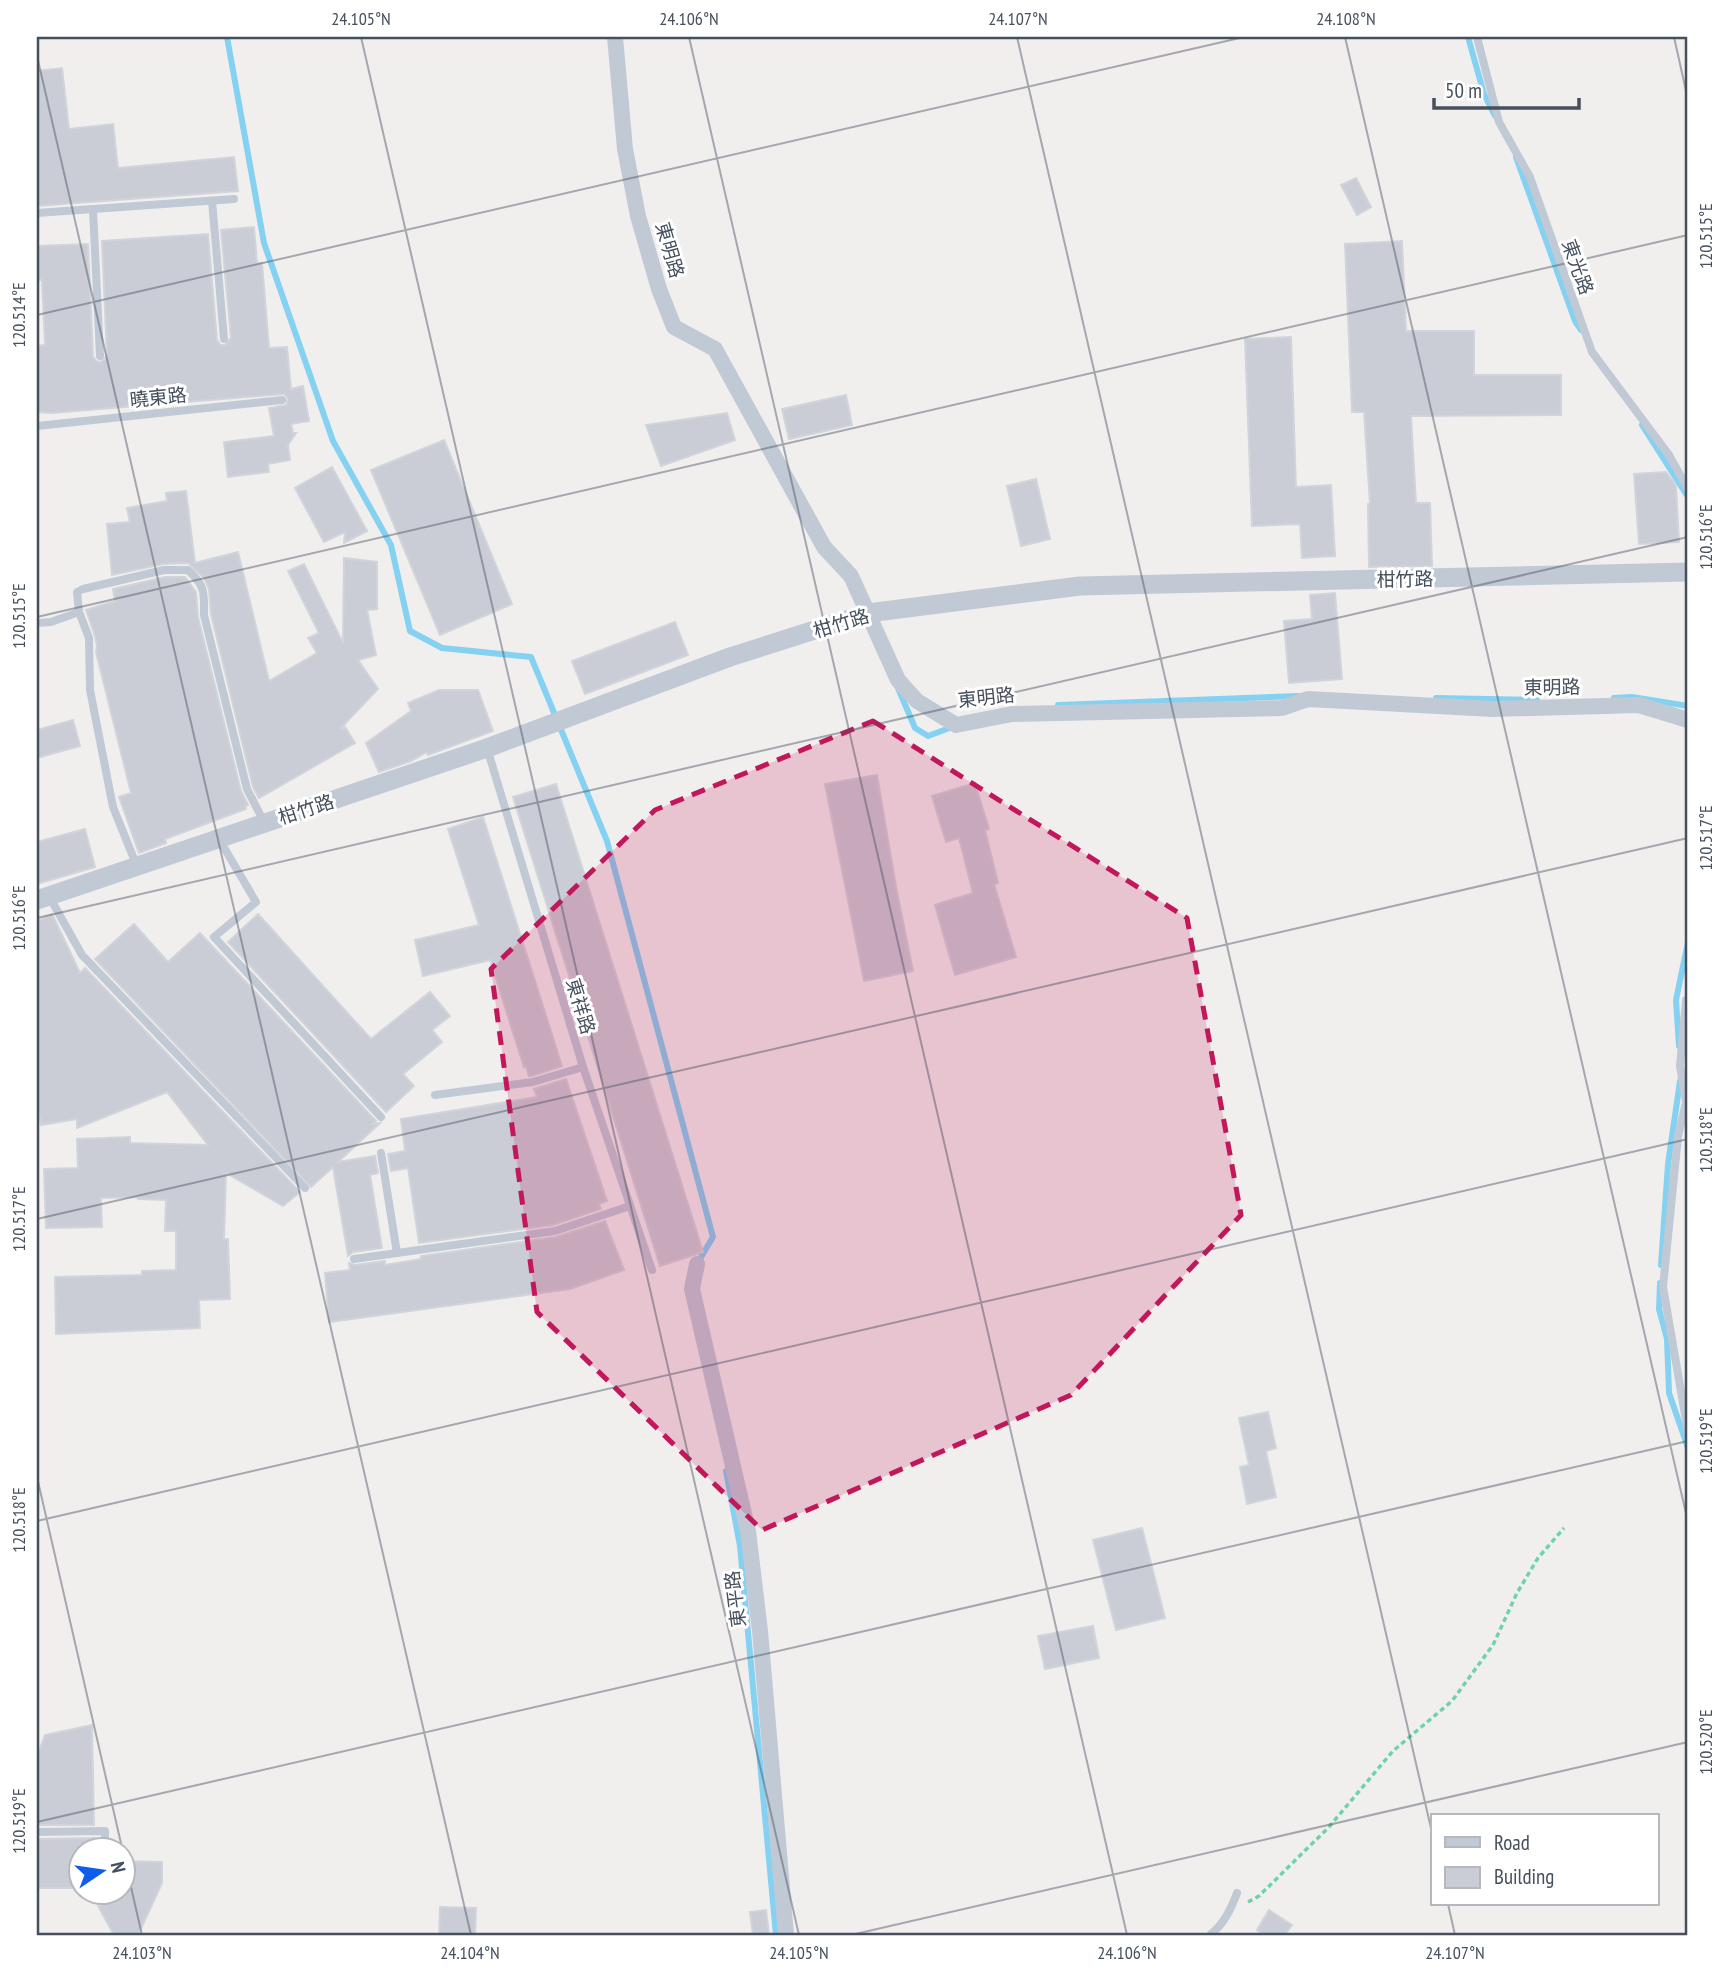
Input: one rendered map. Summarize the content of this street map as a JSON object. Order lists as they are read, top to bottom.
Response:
{
  "streets": {
    "street": ["東明路", "柑竹路", "東平路"],
    "lane": ["東光路", "曉東路", "東祥路"]
  },
  "crossings": [
    ["東明路", "柑竹路"],
    ["柑竹路", "東祥路"]
  ],
  "legend": ["Road", "Building"],
  "scale_bar": "50 m",
  "north": "right",
  "coordinates": [
    "24.105°N",
    "24.106°N",
    "24.107°N",
    "24.108°N",
    "120.515°E",
    "120.514°E",
    "120.516°E",
    "120.517°E",
    "120.518°E",
    "120.519°E",
    "120.520°E",
    "24.103°N",
    "24.104°N"
  ]
}
